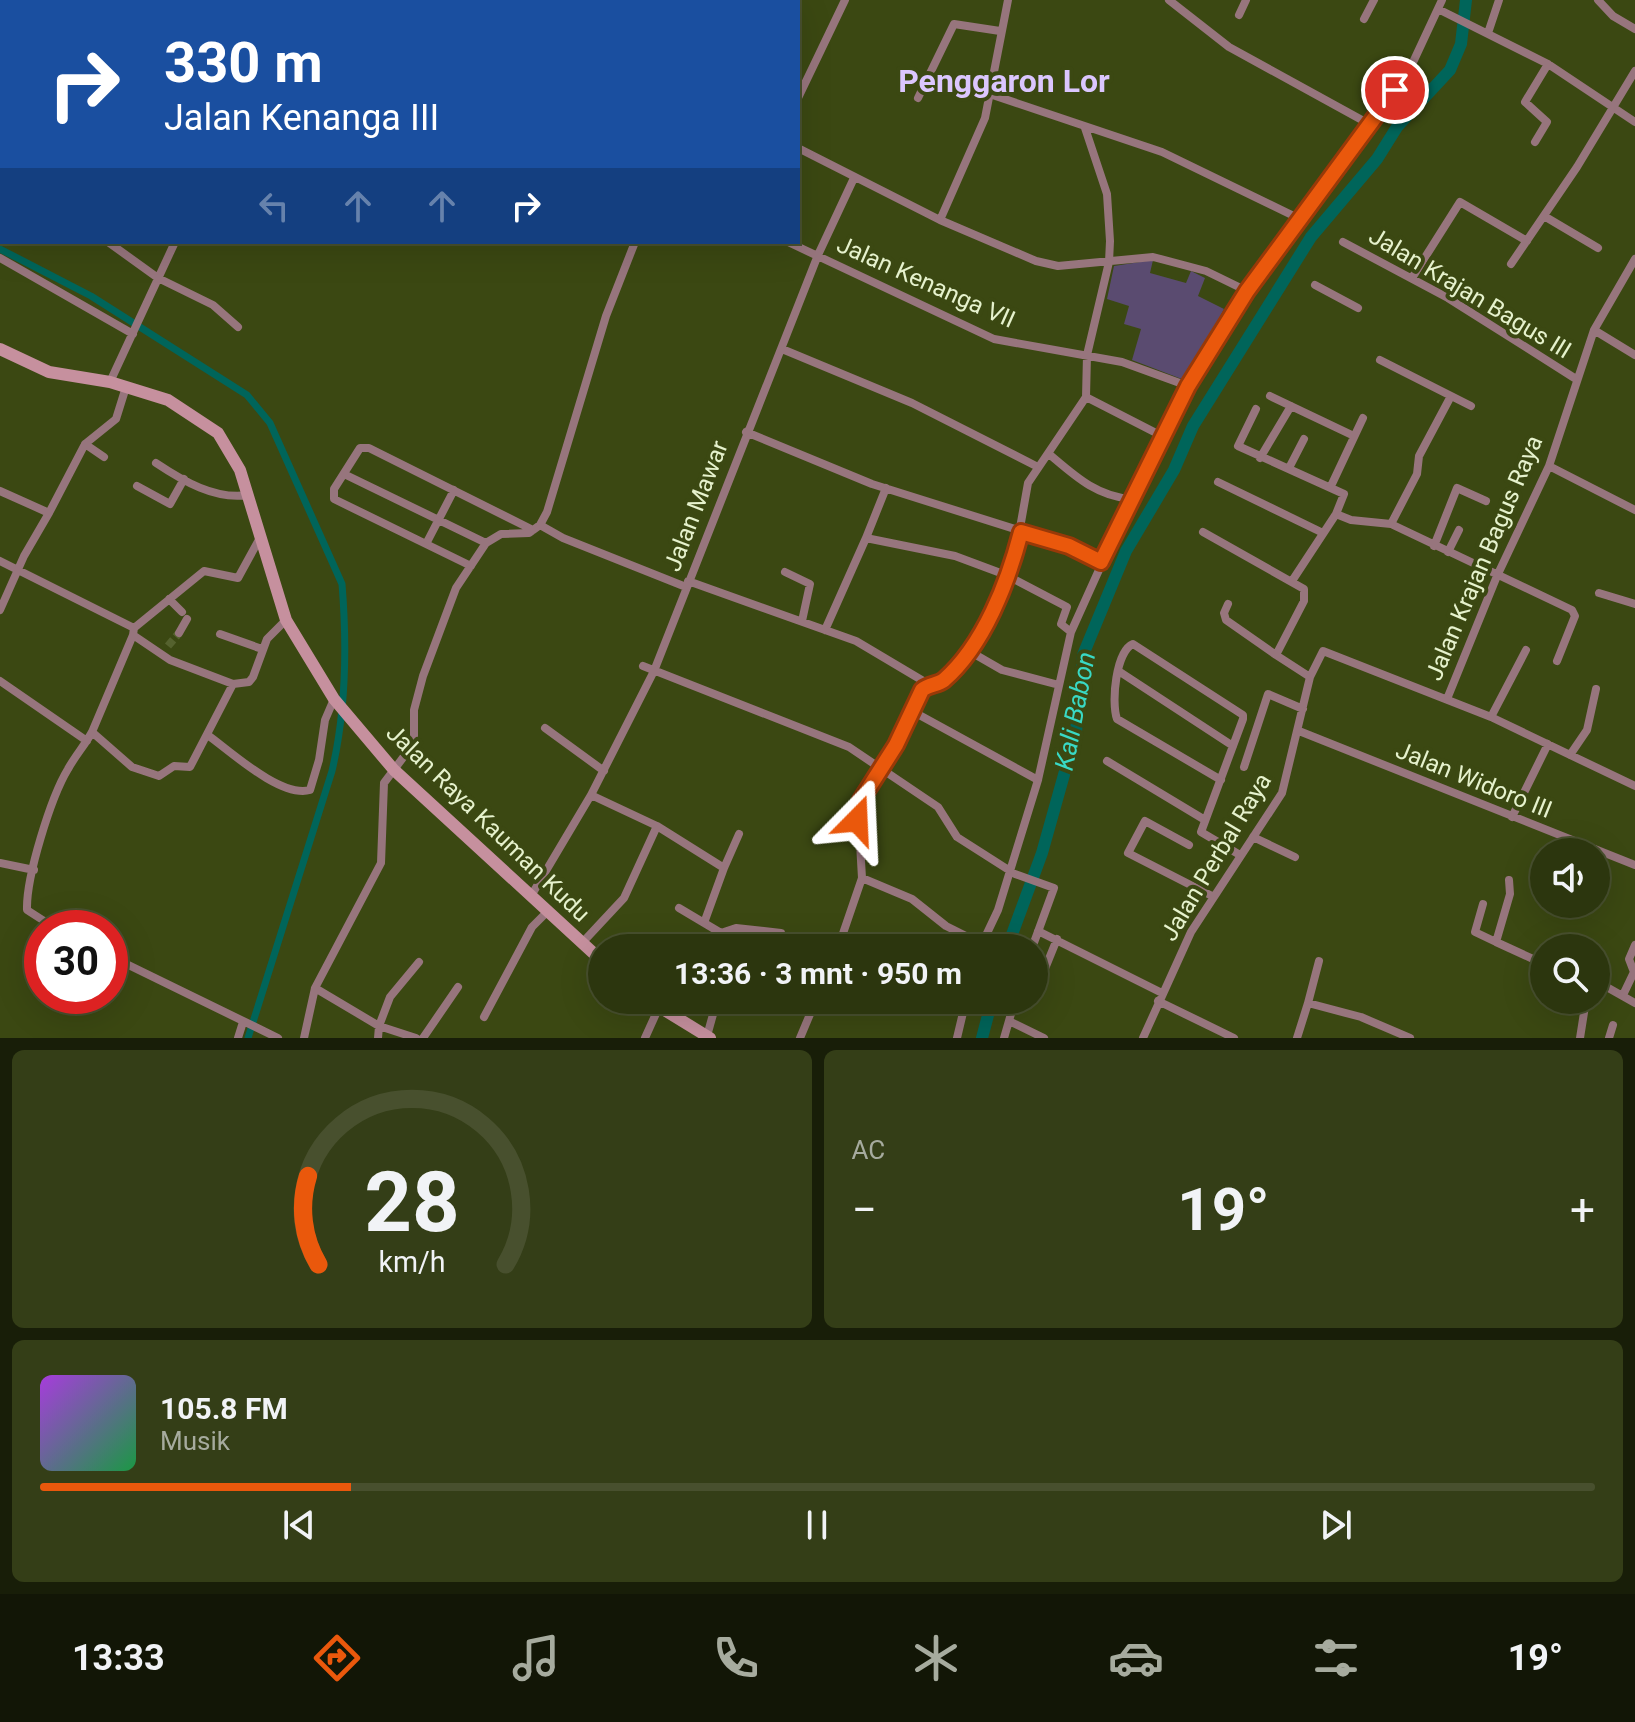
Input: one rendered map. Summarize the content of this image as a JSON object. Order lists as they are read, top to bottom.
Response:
{
  "streets": {
    "street": [
      "Jalan Kenanga VII",
      "Jalan Krajan Bagus III",
      "Jalan Mawar",
      "Jalan Krajan Bagus Raya",
      "Jalan Widoro III",
      "Jalan Raya Kauman Kudu",
      "Jalan Perbal Raya"
    ]
  },
  "crossings": [
    ["Jalan Kenanga VII", "Jalan Mawar"],
    ["Jalan Krajan Bagus III", "Jalan Krajan Bagus Raya"],
    ["Jalan Mawar", "Jalan Raya Kauman Kudu"],
    ["Jalan Krajan Bagus Raya", "Jalan Perbal Raya"],
    ["Jalan Widoro III", "Jalan Perbal Raya"]
  ],
  "districts": ["Penggaron Lor"],
  "water": ["Kali Babon"],
  "page": {
    "turn": ["330 m", "Jalan Kenanga III"],
    "limit": "30",
    "trip": "13:36 · 3 mnt · 950 m",
    "tile": "AC",
    "heat": ["−", "19°", "+"],
    "song": ["105.8 FM", "Musik"],
    "tabs": ["13:33", "19°"],
    "gauge": ["28", "km/h"]
  }
}
